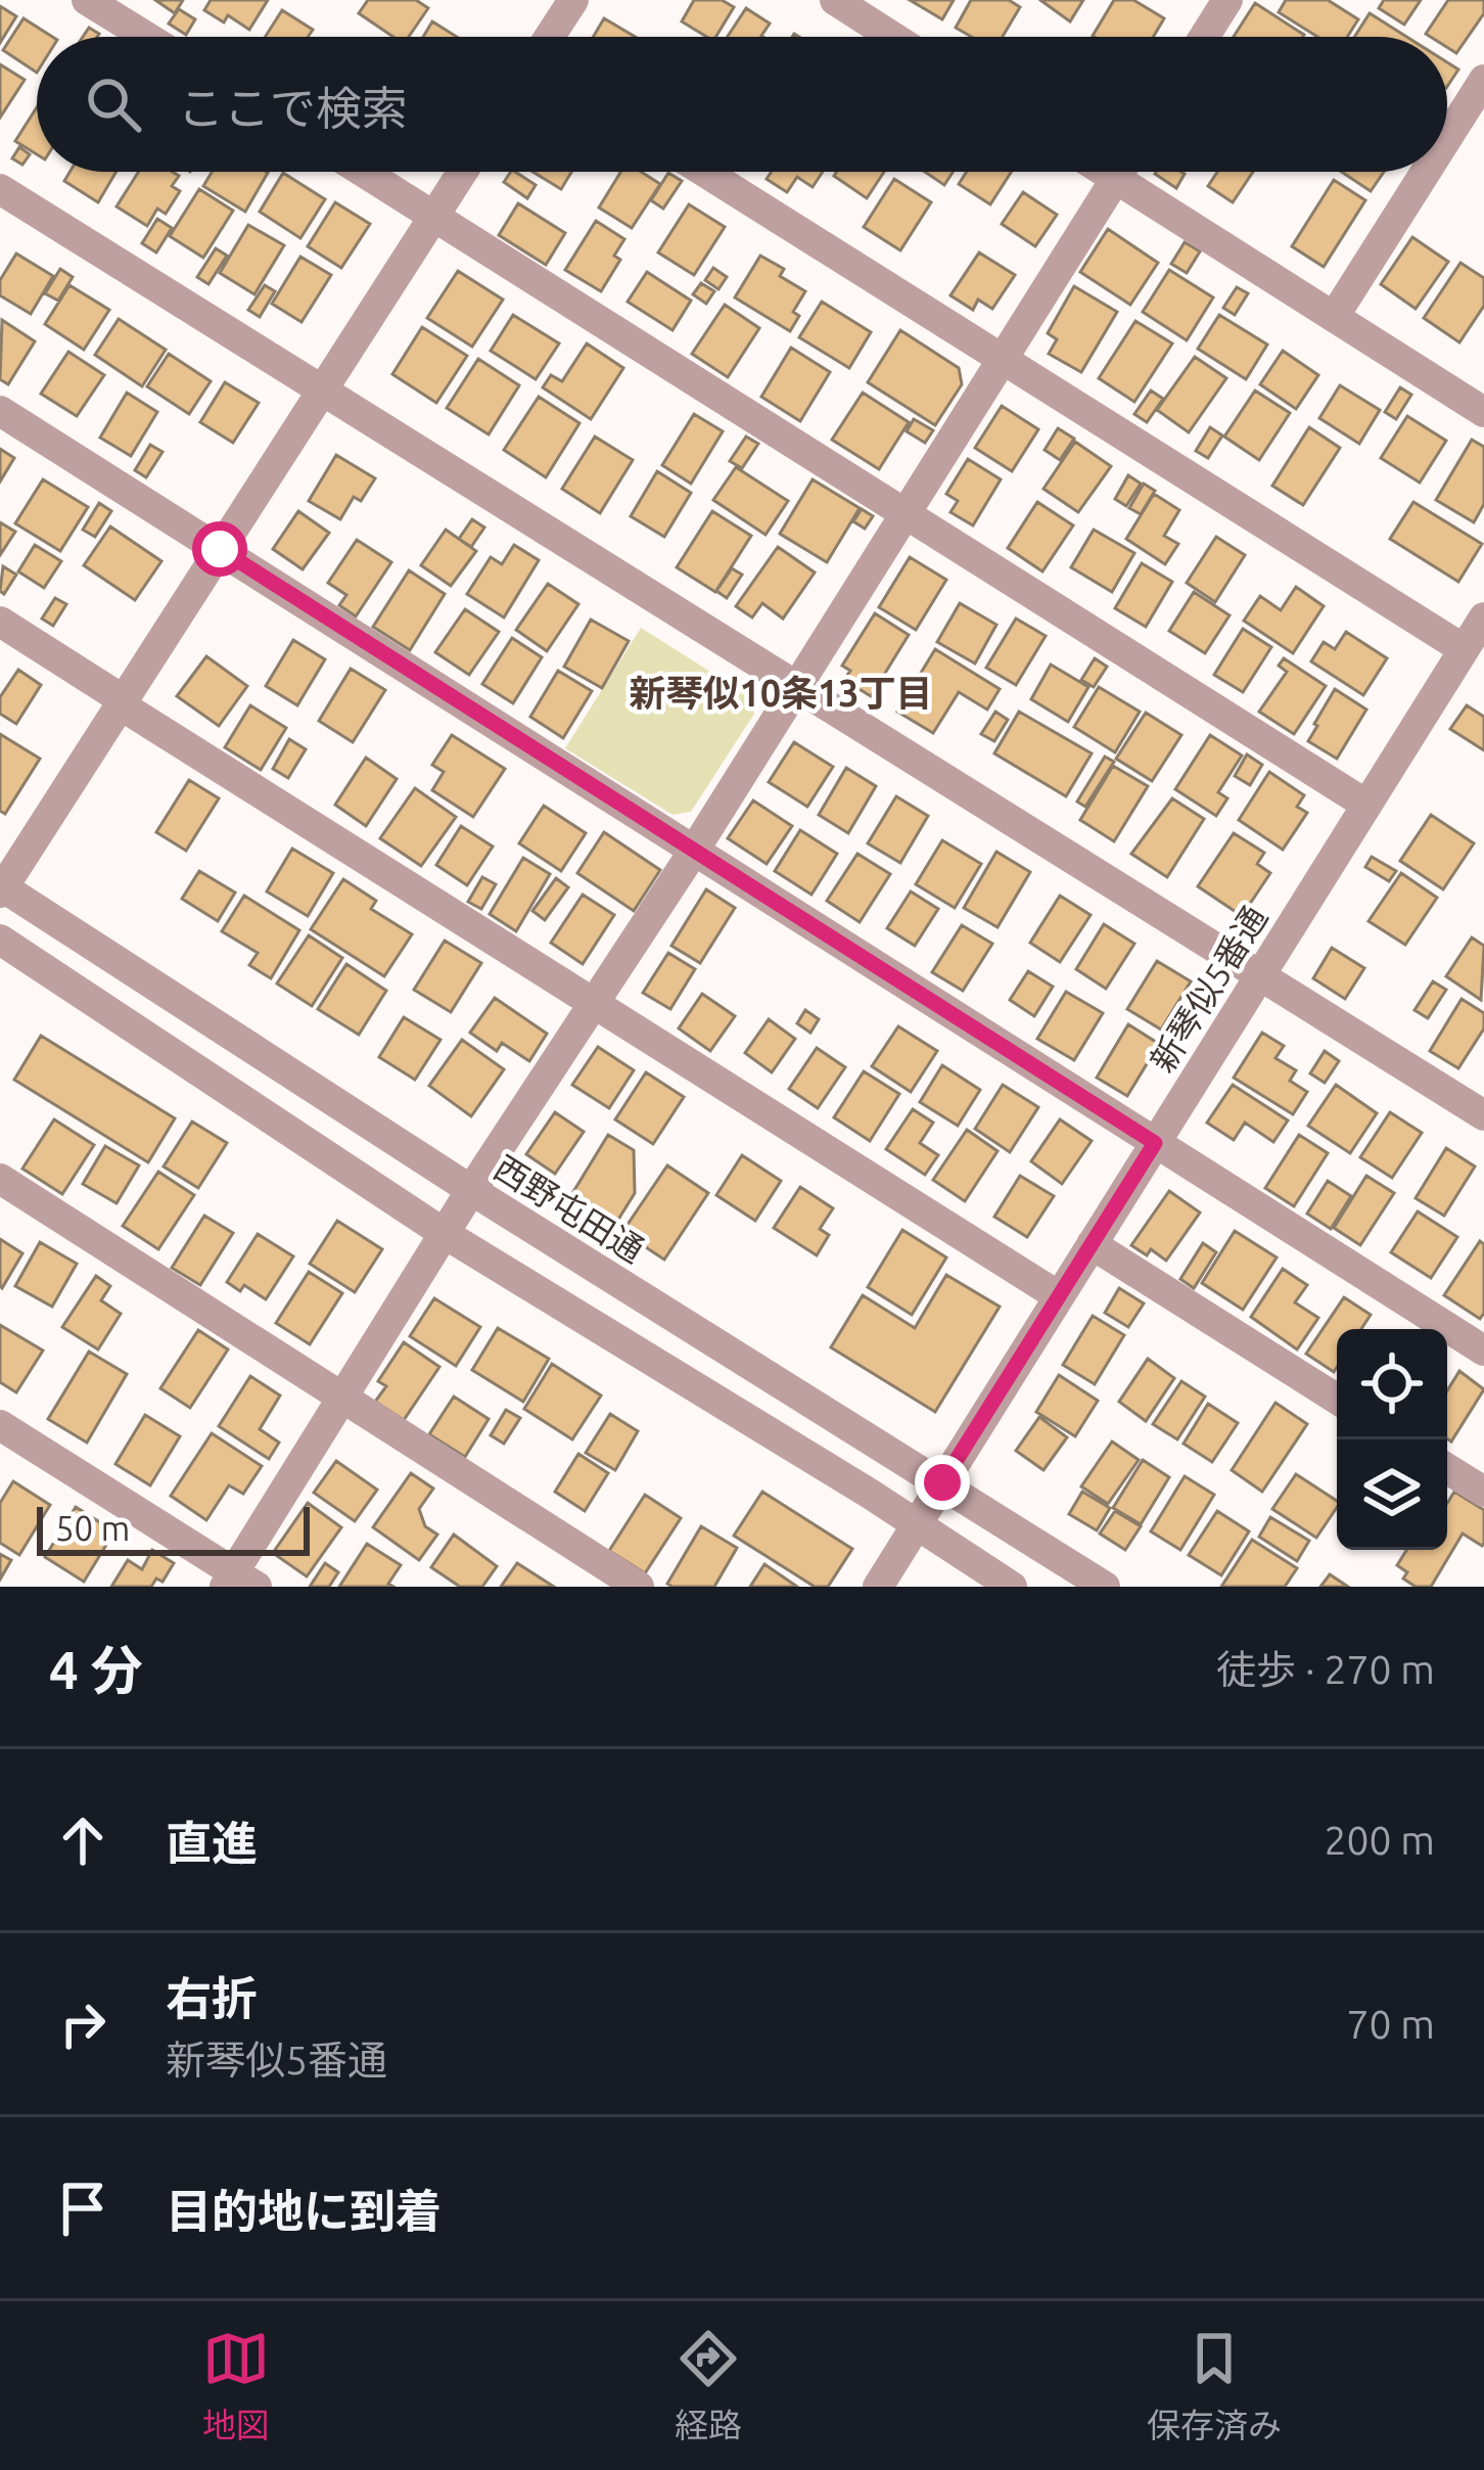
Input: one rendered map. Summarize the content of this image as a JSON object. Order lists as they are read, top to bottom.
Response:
{
  "streets": {
    "street": ["新琴似5番通", "西野屯田通"]
  },
  "crossings": [
    ["新琴似5番通", "西野屯田通"]
  ],
  "districts": ["新琴似10条13丁目"],
  "scale_bar": "50 m",
  "page": {
    "search": "ここで検索",
    "scale": "50 m",
    "heading": ["4 分", "徒歩 · 270 m"],
    "list": [
      ["直進", "200 m"],
      ["右折", "新琴似5番通", "70 m"],
      "目的地に到着"
    ],
    "nav": ["地図", "経路", "保存済み"]
  }
}
